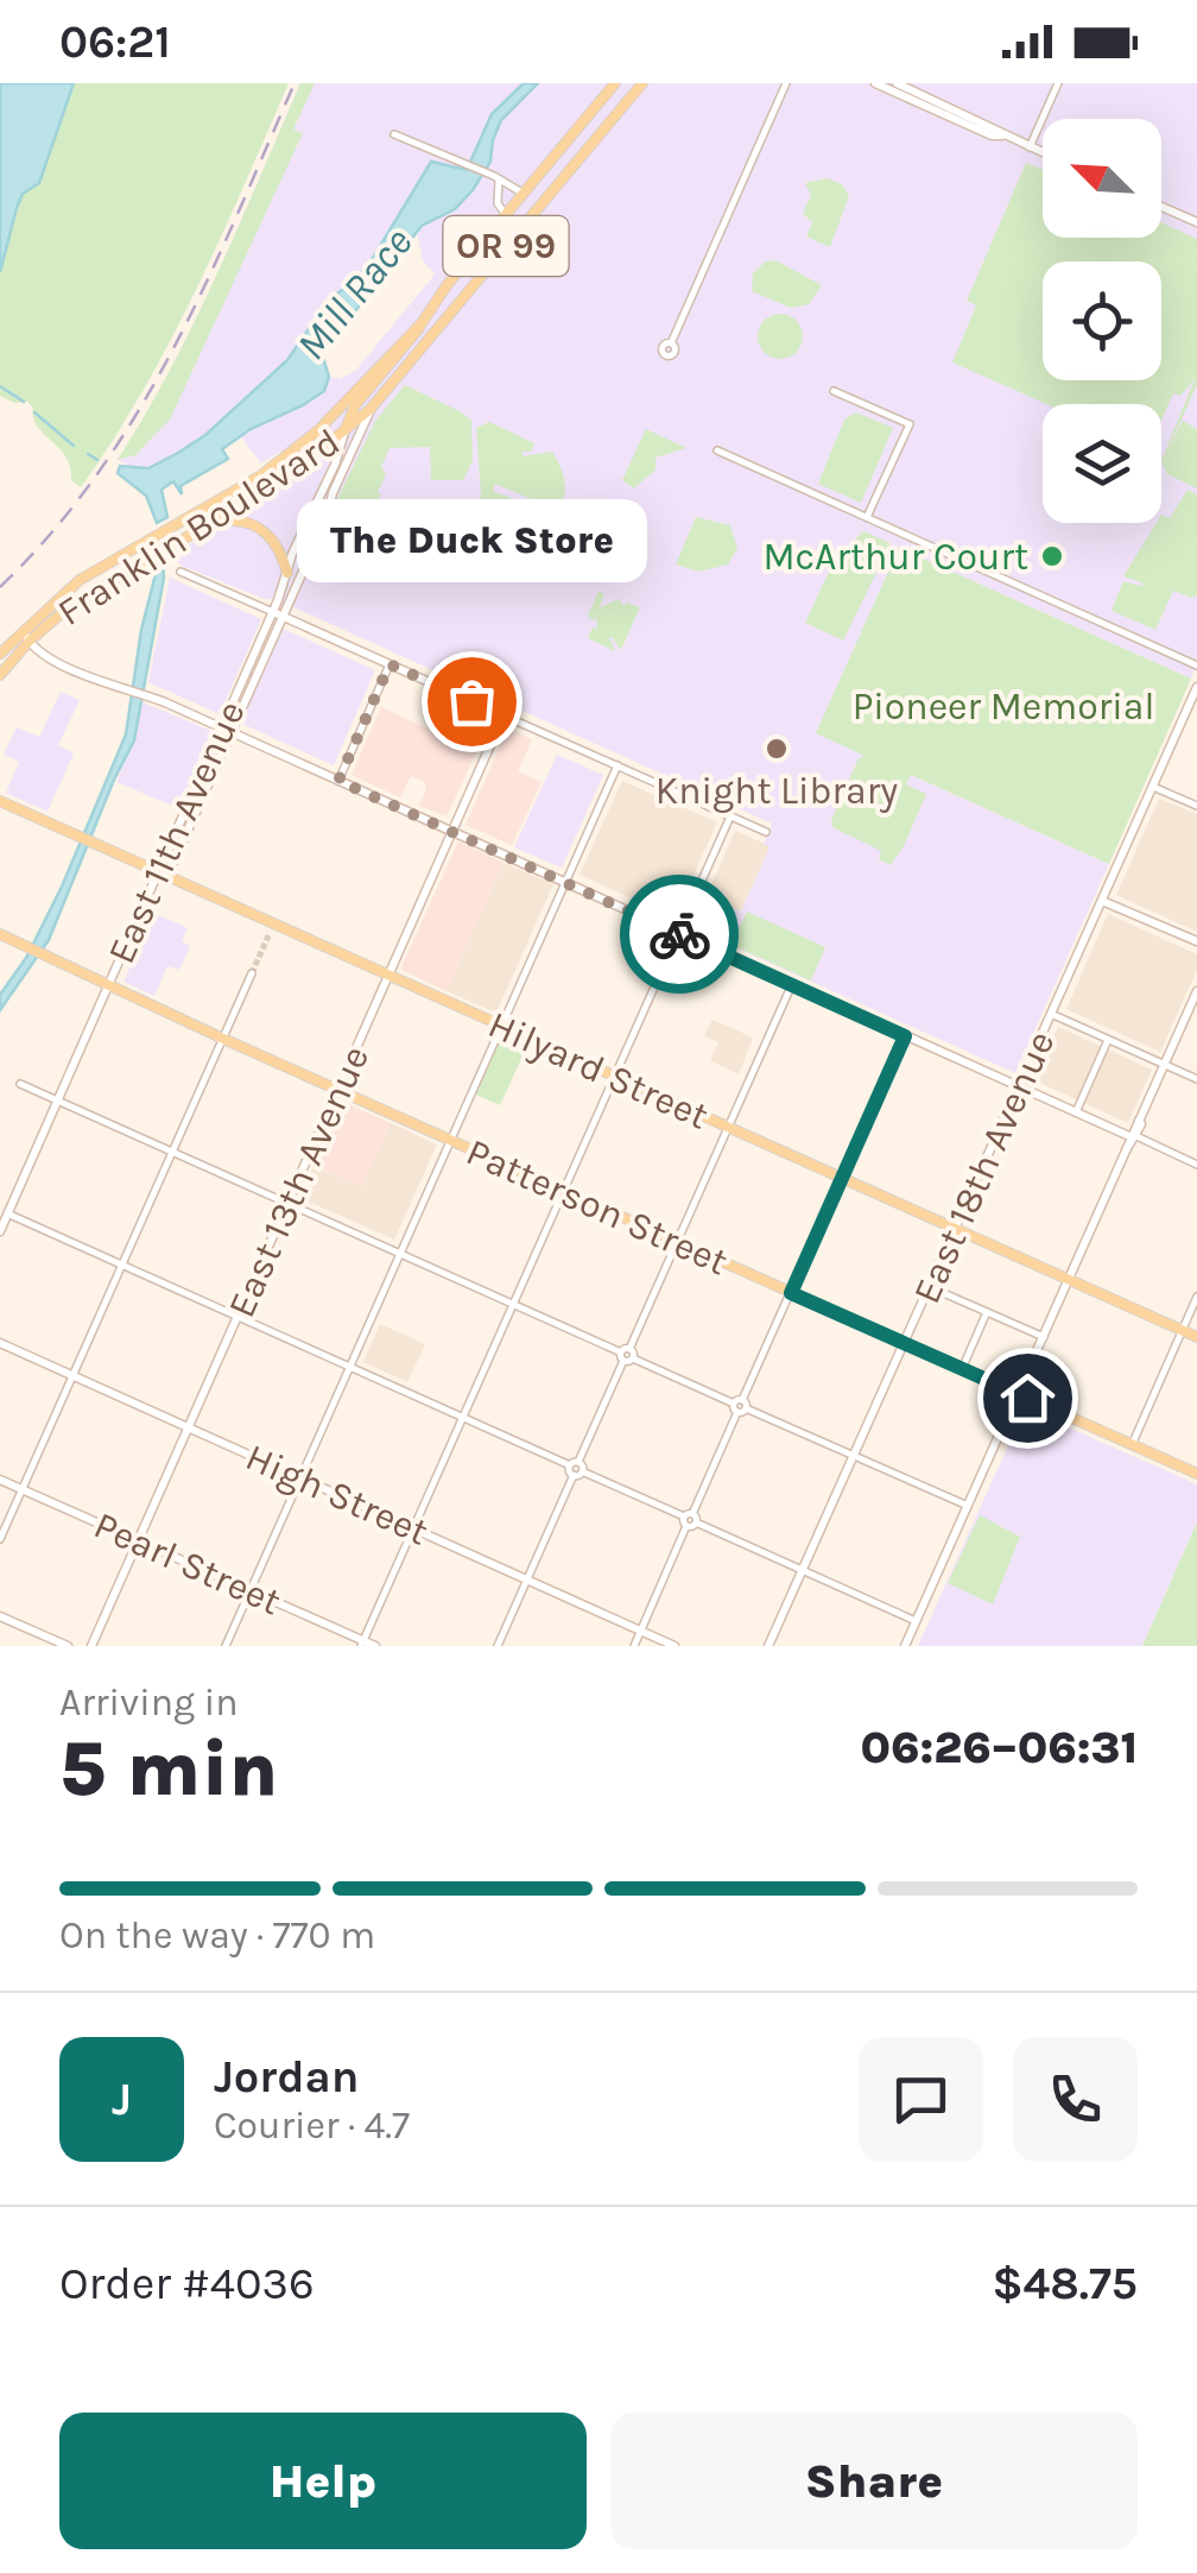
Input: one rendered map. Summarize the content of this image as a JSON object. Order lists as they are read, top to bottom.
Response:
{
  "streets": {
    "main road": [
      "OR 99",
      "Franklin Boulevard",
      "Hilyard Street",
      "Patterson Street"
    ],
    "street": [
      "East 11th Avenue",
      "East 18th Avenue",
      "East 13th Avenue",
      "High Street",
      "Pearl Street"
    ]
  },
  "crossings": [
    ["OR 99", "Franklin Boulevard"],
    ["Franklin Boulevard", "East 11th Avenue"],
    ["East 11th Avenue", "Hilyard Street"],
    ["East 11th Avenue", "Patterson Street"],
    ["Hilyard Street", "East 18th Avenue"],
    ["Hilyard Street", "East 13th Avenue"],
    ["East 18th Avenue", "Patterson Street"],
    ["East 13th Avenue", "Patterson Street"],
    ["East 13th Avenue", "High Street"],
    ["East 13th Avenue", "Pearl Street"]
  ],
  "water": ["Mill Race"],
  "parks": ["Pioneer Memorial"],
  "places": ["McArthur Court", "The Duck Store", "Knight Library"],
  "north": "top left",
  "page": {
    "status": "06:21",
    "bubble": "The Duck Store",
    "heading": ["5 min", "Arriving in", "06:26–06:31"],
    "panel": [
      "Jordan",
      "Courier · 4.7",
      "Order #4036",
      "$48.75"
    ],
    "bar": "On the way · 770 m",
    "round": "J",
    "buttons": ["Help", "Share"]
  }
}
